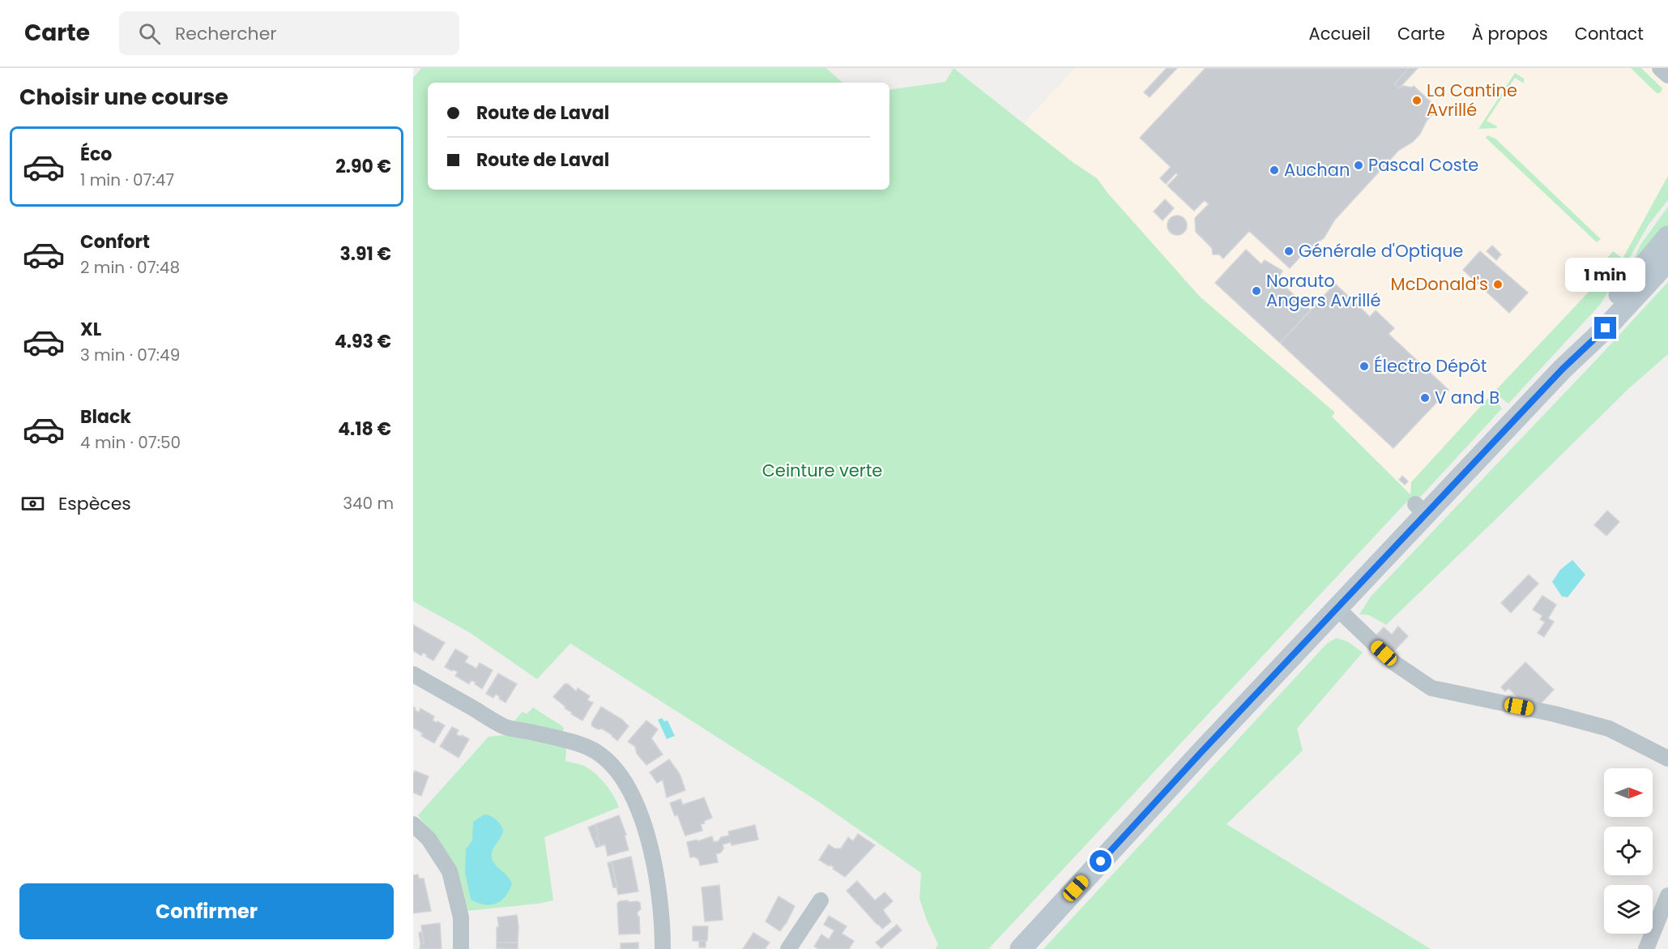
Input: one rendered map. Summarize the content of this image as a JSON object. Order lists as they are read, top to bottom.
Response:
{
  "parks": ["Ceinture verte"],
  "places": [
    "La Cantine Avrillé",
    "Pascal Coste",
    "Auchan",
    "Générale d'Optique",
    "McDonald's",
    "Norauto Angers Avrillé",
    "Électro Dépôt",
    "V and B"
  ],
  "north": "right",
  "page": {
    "header": "Carte",
    "search": "Rechercher",
    "nav": [
      "Accueil",
      "Carte",
      "À propos",
      "Contact"
    ],
    "heading": "Choisir une course",
    "banner": ["Route de Laval", "Route de Laval"],
    "list": [
      {
        "name": "Éco",
        "note": "1 min · 07:47",
        "value": "2.90 €"
      },
      {
        "name": "Confort",
        "note": "2 min · 07:48",
        "value": "3.91 €"
      },
      {
        "name": "XL",
        "note": "3 min · 07:49",
        "value": "4.93 €"
      },
      {
        "name": "Black",
        "note": "4 min · 07:50",
        "value": "4.18 €"
      }
    ],
    "bubble": "1 min",
    "pay": ["Espèces", "340 m"],
    "buttons": "Confirmer"
  }
}
